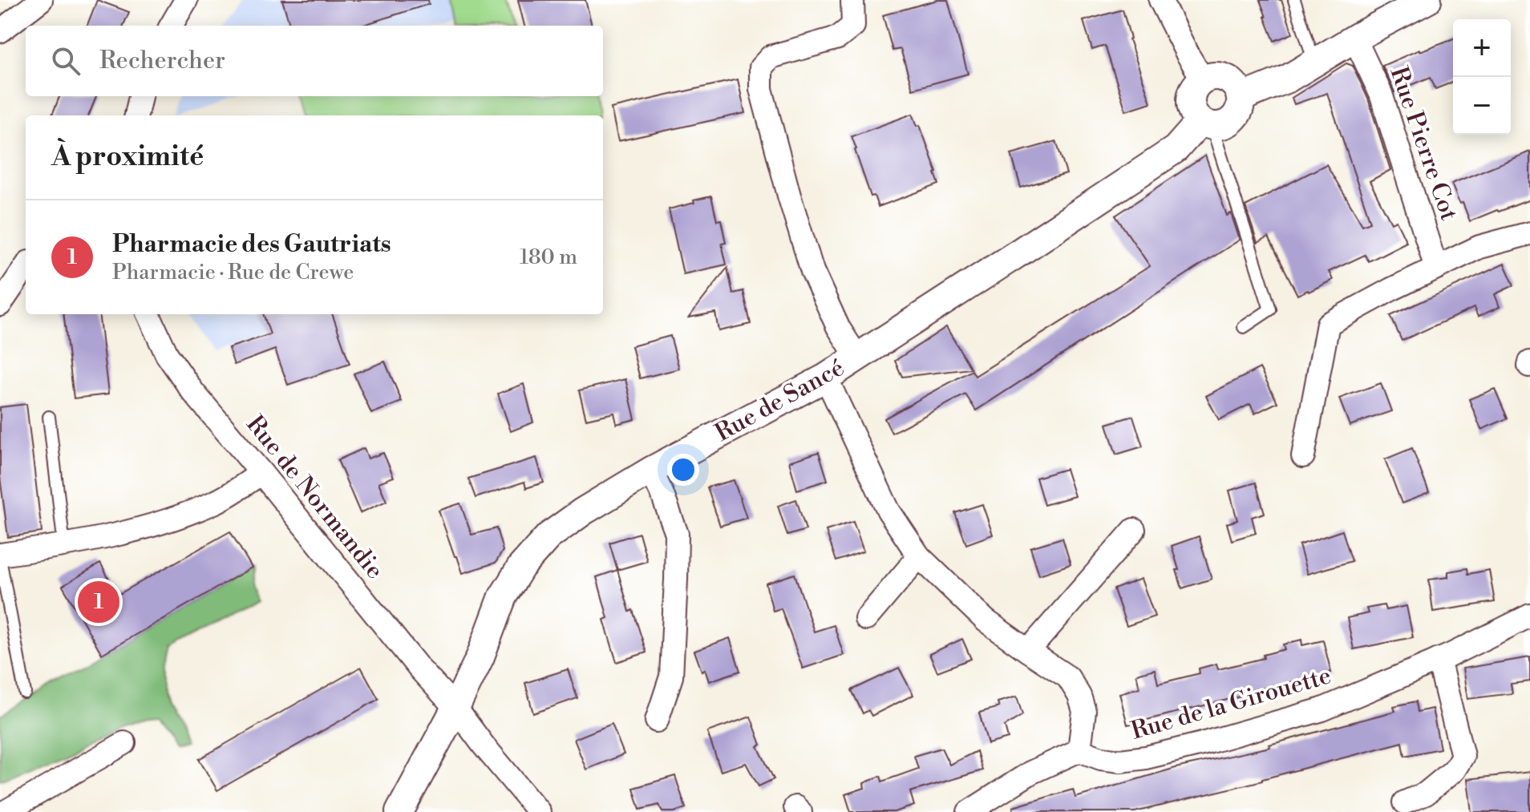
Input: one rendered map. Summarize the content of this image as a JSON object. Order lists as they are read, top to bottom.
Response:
{
  "streets": {
    "street": [
      "Rue Pierre Cot",
      "Rue de Sancé",
      "Rue de Normandie",
      "Rue de la Girouette"
    ]
  },
  "crossings": [
    ["Rue de Sancé", "Rue de Normandie"]
  ],
  "page": {
    "map_buttons": ["+", "−"],
    "search": "Rechercher",
    "heading": "À proximité",
    "list": [
      {
        "mark": "1",
        "name": "Pharmacie des Gautriats",
        "note": "Pharmacie · Rue de Crewe",
        "value": "180 m"
      }
    ],
    "pins": "1"
  }
}
